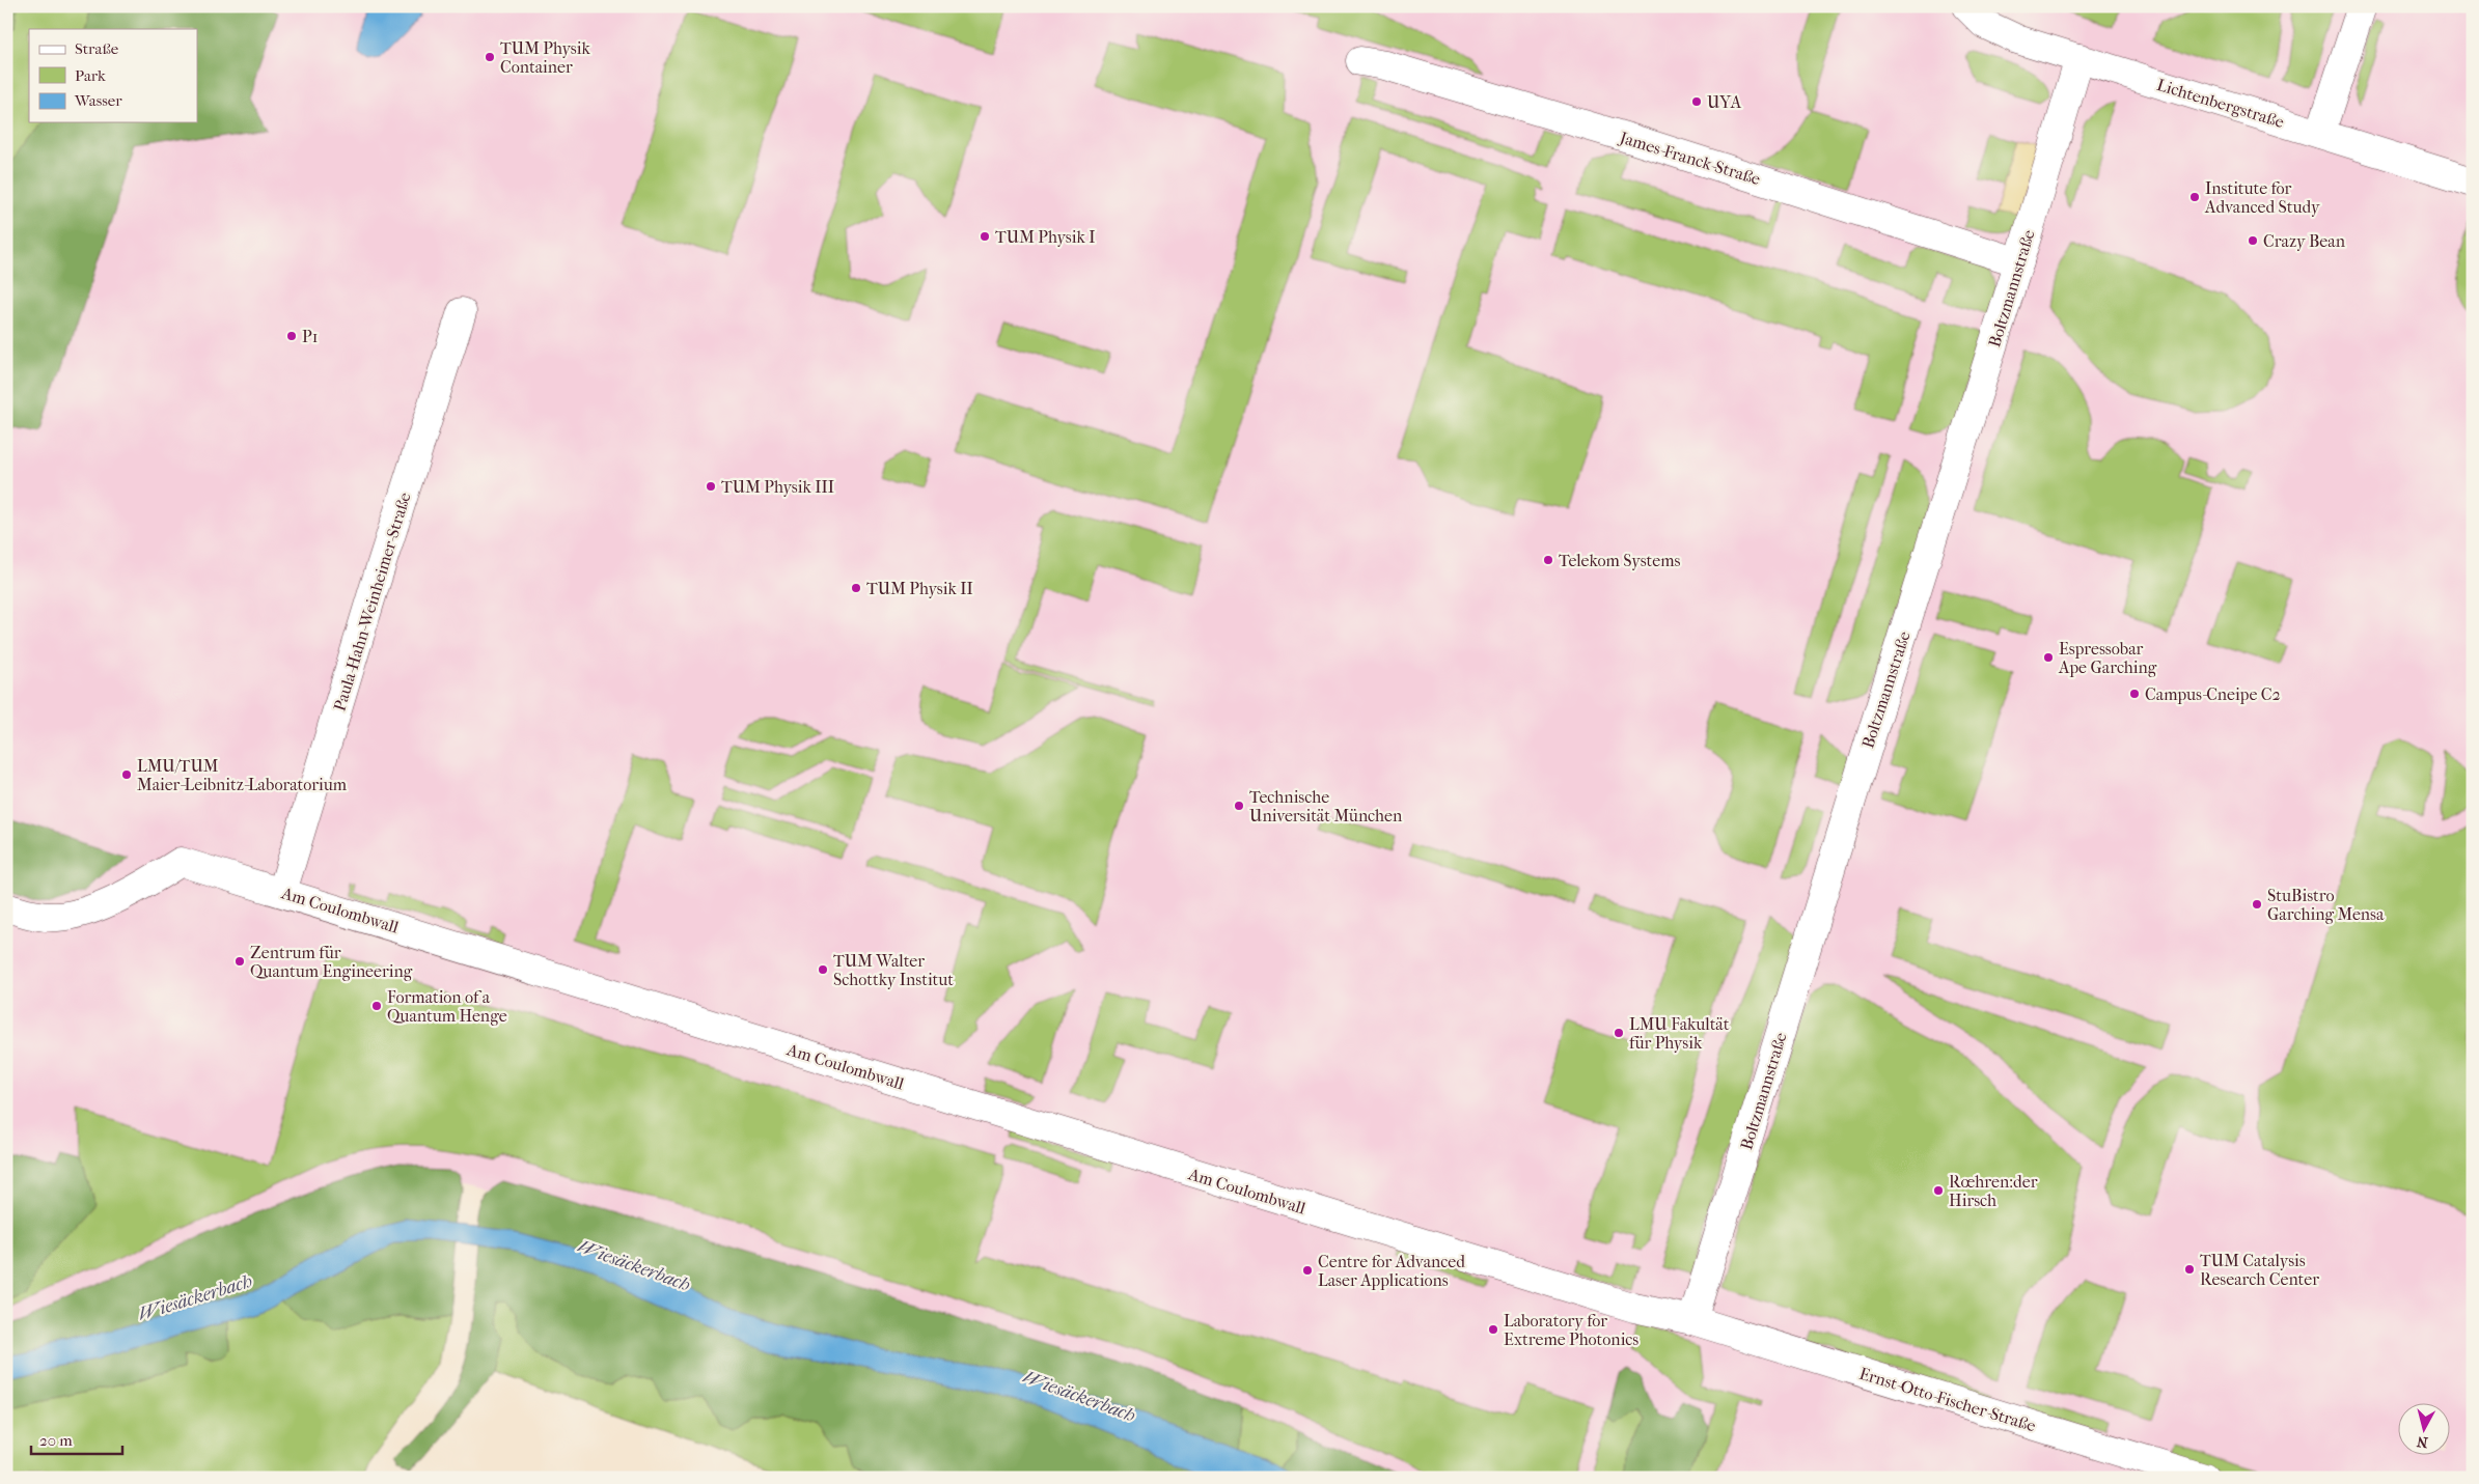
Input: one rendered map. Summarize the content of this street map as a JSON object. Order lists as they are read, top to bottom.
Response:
{
  "streets": {
    "street": [
      "Lichtenbergstraße",
      "James-Franck-Straße",
      "Boltzmannstraße",
      "Paula-Hahn-Weinheimer-Straße",
      "Am Coulombwall",
      "Ernst-Otto-Fischer-Straße"
    ]
  },
  "crossings": [
    ["Lichtenbergstraße", "Boltzmannstraße"],
    ["James-Franck-Straße", "Boltzmannstraße"],
    ["Boltzmannstraße", "Am Coulombwall"],
    ["Boltzmannstraße", "Ernst-Otto-Fischer-Straße"],
    ["Paula-Hahn-Weinheimer-Straße", "Am Coulombwall"],
    ["Am Coulombwall", "Ernst-Otto-Fischer-Straße"]
  ],
  "water": ["Wiesäckerbach"],
  "places": [
    "TUM Physik Container",
    "UYA",
    "Institute for Advanced Study",
    "TUM Physik I",
    "Crazy Bean",
    "P1",
    "TUM Physik III",
    "Telekom Systems",
    "TUM Physik II",
    "Espressobar Ape Garching",
    "Campus-Cneipe C2",
    "LMU/TUM Maier-Leibnitz-Laboratorium",
    "Technische Universität München",
    "StuBistro Garching Mensa",
    "Zentrum für Quantum Engineering",
    "TUM Walter Schottky Institut",
    "Formation of a Quantum Henge",
    "LMU Fakultät für Physik",
    "Rœhren:der Hirsch",
    "TUM Catalysis Research Center",
    "Centre for Advanced Laser Applications",
    "Laboratory for Extreme Photonics"
  ],
  "legend": ["Straße", "Park", "Wasser"],
  "scale_bar": "20 m",
  "north": "bottom"
}
